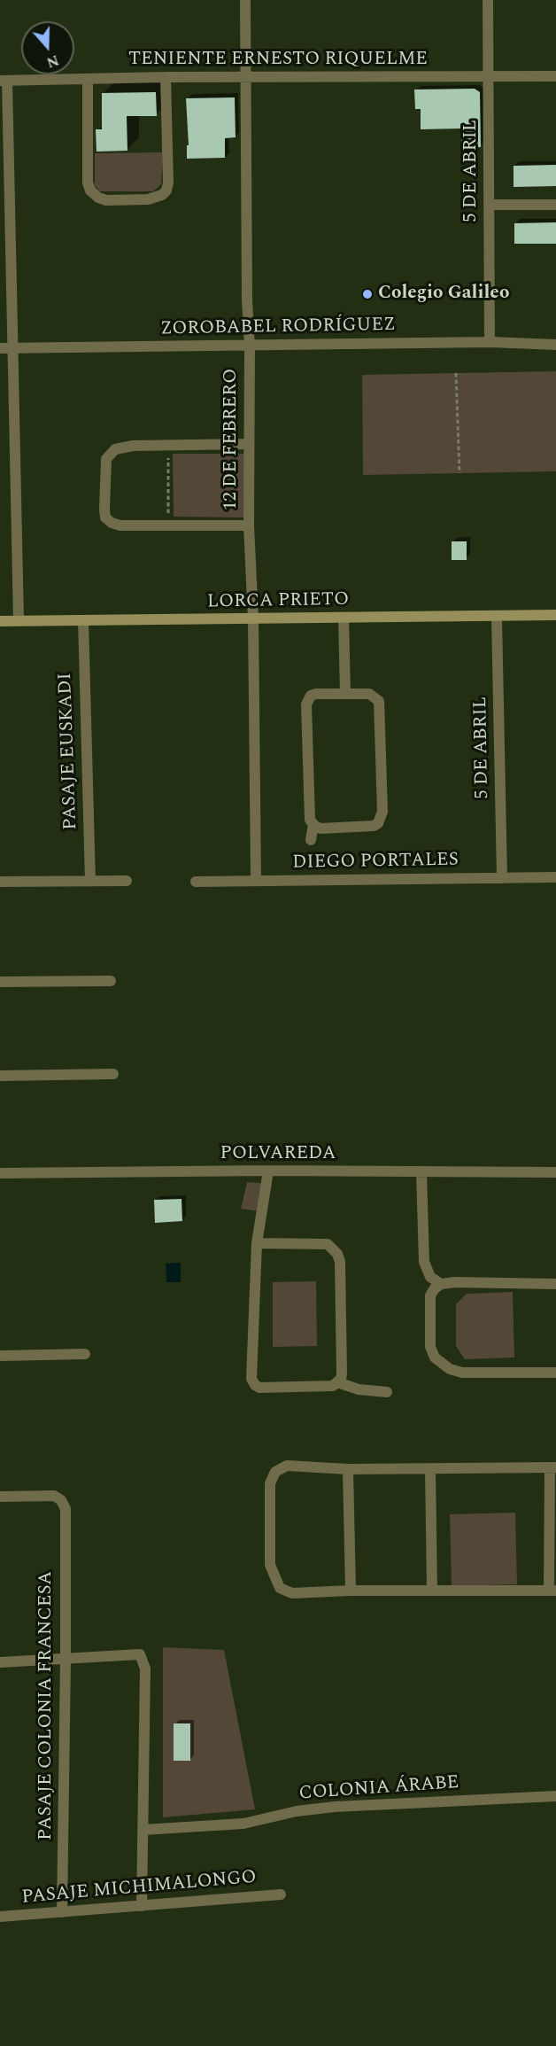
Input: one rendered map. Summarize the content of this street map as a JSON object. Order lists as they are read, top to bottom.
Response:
{
  "streets": {
    "main road": ["LORCA PRIETO"],
    "street": [
      "TENIENTE ERNESTO RIQUELME",
      "5 DE ABRIL",
      "ZOROBABEL RODRÍGUEZ",
      "12 DE FEBRERO",
      "PASAJE EUSKADI",
      "DIEGO PORTALES",
      "POLVAREDA",
      "PASAJE COLONIA FRANCESA",
      "COLONIA ÁRABE",
      "PASAJE MICHIMALONGO"
    ]
  },
  "crossings": [
    ["TENIENTE ERNESTO RIQUELME", "5 DE ABRIL"],
    ["TENIENTE ERNESTO RIQUELME", "12 DE FEBRERO"],
    ["5 DE ABRIL", "ZOROBABEL RODRÍGUEZ"],
    ["5 DE ABRIL", "LORCA PRIETO"],
    ["5 DE ABRIL", "DIEGO PORTALES"],
    ["ZOROBABEL RODRÍGUEZ", "12 DE FEBRERO"],
    ["12 DE FEBRERO", "LORCA PRIETO"],
    ["12 DE FEBRERO", "DIEGO PORTALES"],
    ["LORCA PRIETO", "PASAJE EUSKADI"],
    ["PASAJE COLONIA FRANCESA", "PASAJE MICHIMALONGO"]
  ],
  "places": ["Colegio Galileo"],
  "north": "bottom"
}
